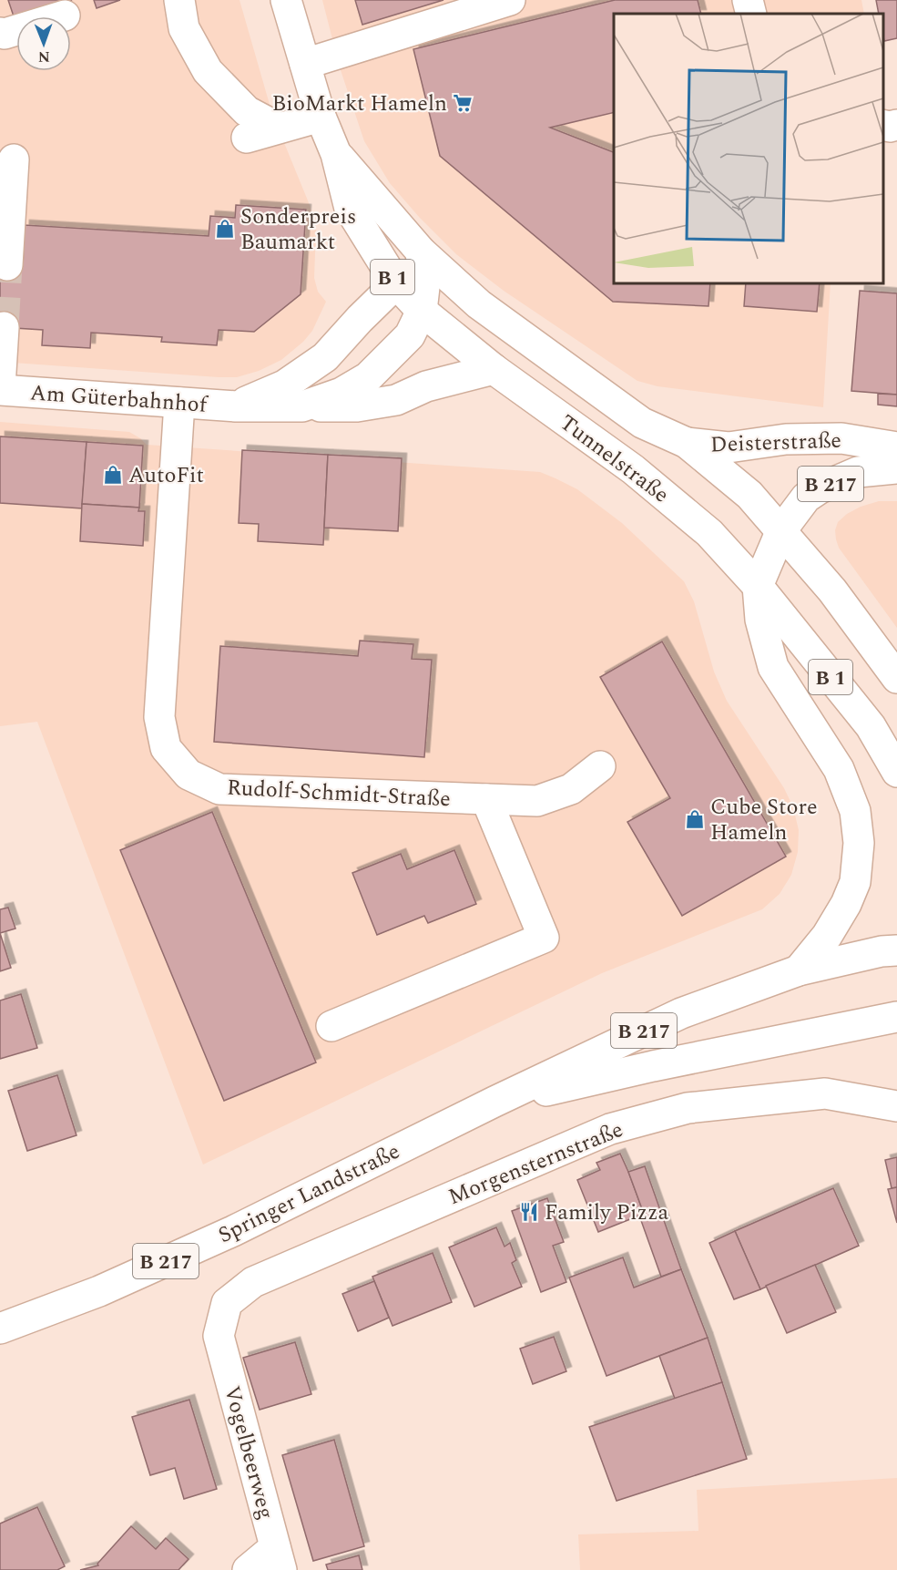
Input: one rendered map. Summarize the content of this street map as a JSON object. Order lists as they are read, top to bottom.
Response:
{
  "streets": {
    "main road": [
      "B 1",
      "Am Güterbahnhof",
      "Deisterstraße",
      "Tunnelstraße",
      "B 217",
      "Rudolf-Schmidt-Straße",
      "Morgensternstraße",
      "Springer Landstraße",
      "Vogelbeerweg"
    ]
  },
  "crossings": [
    ["Am Güterbahnhof", "Tunnelstraße"],
    ["Am Güterbahnhof", "Rudolf-Schmidt-Straße"],
    ["Deisterstraße", "Tunnelstraße"],
    ["Deisterstraße", "B 217"],
    ["Tunnelstraße", "B 217"],
    ["B 217", "Springer Landstraße"],
    ["Morgensternstraße", "Vogelbeerweg"]
  ],
  "places": {
    "supermarket": ["BioMarkt Hameln"],
    "shop": ["Sonderpreis Baumarkt", "AutoFit", "Cube Store Hameln"],
    "restaurant": ["Family Pizza"]
  },
  "north": "bottom"
}
